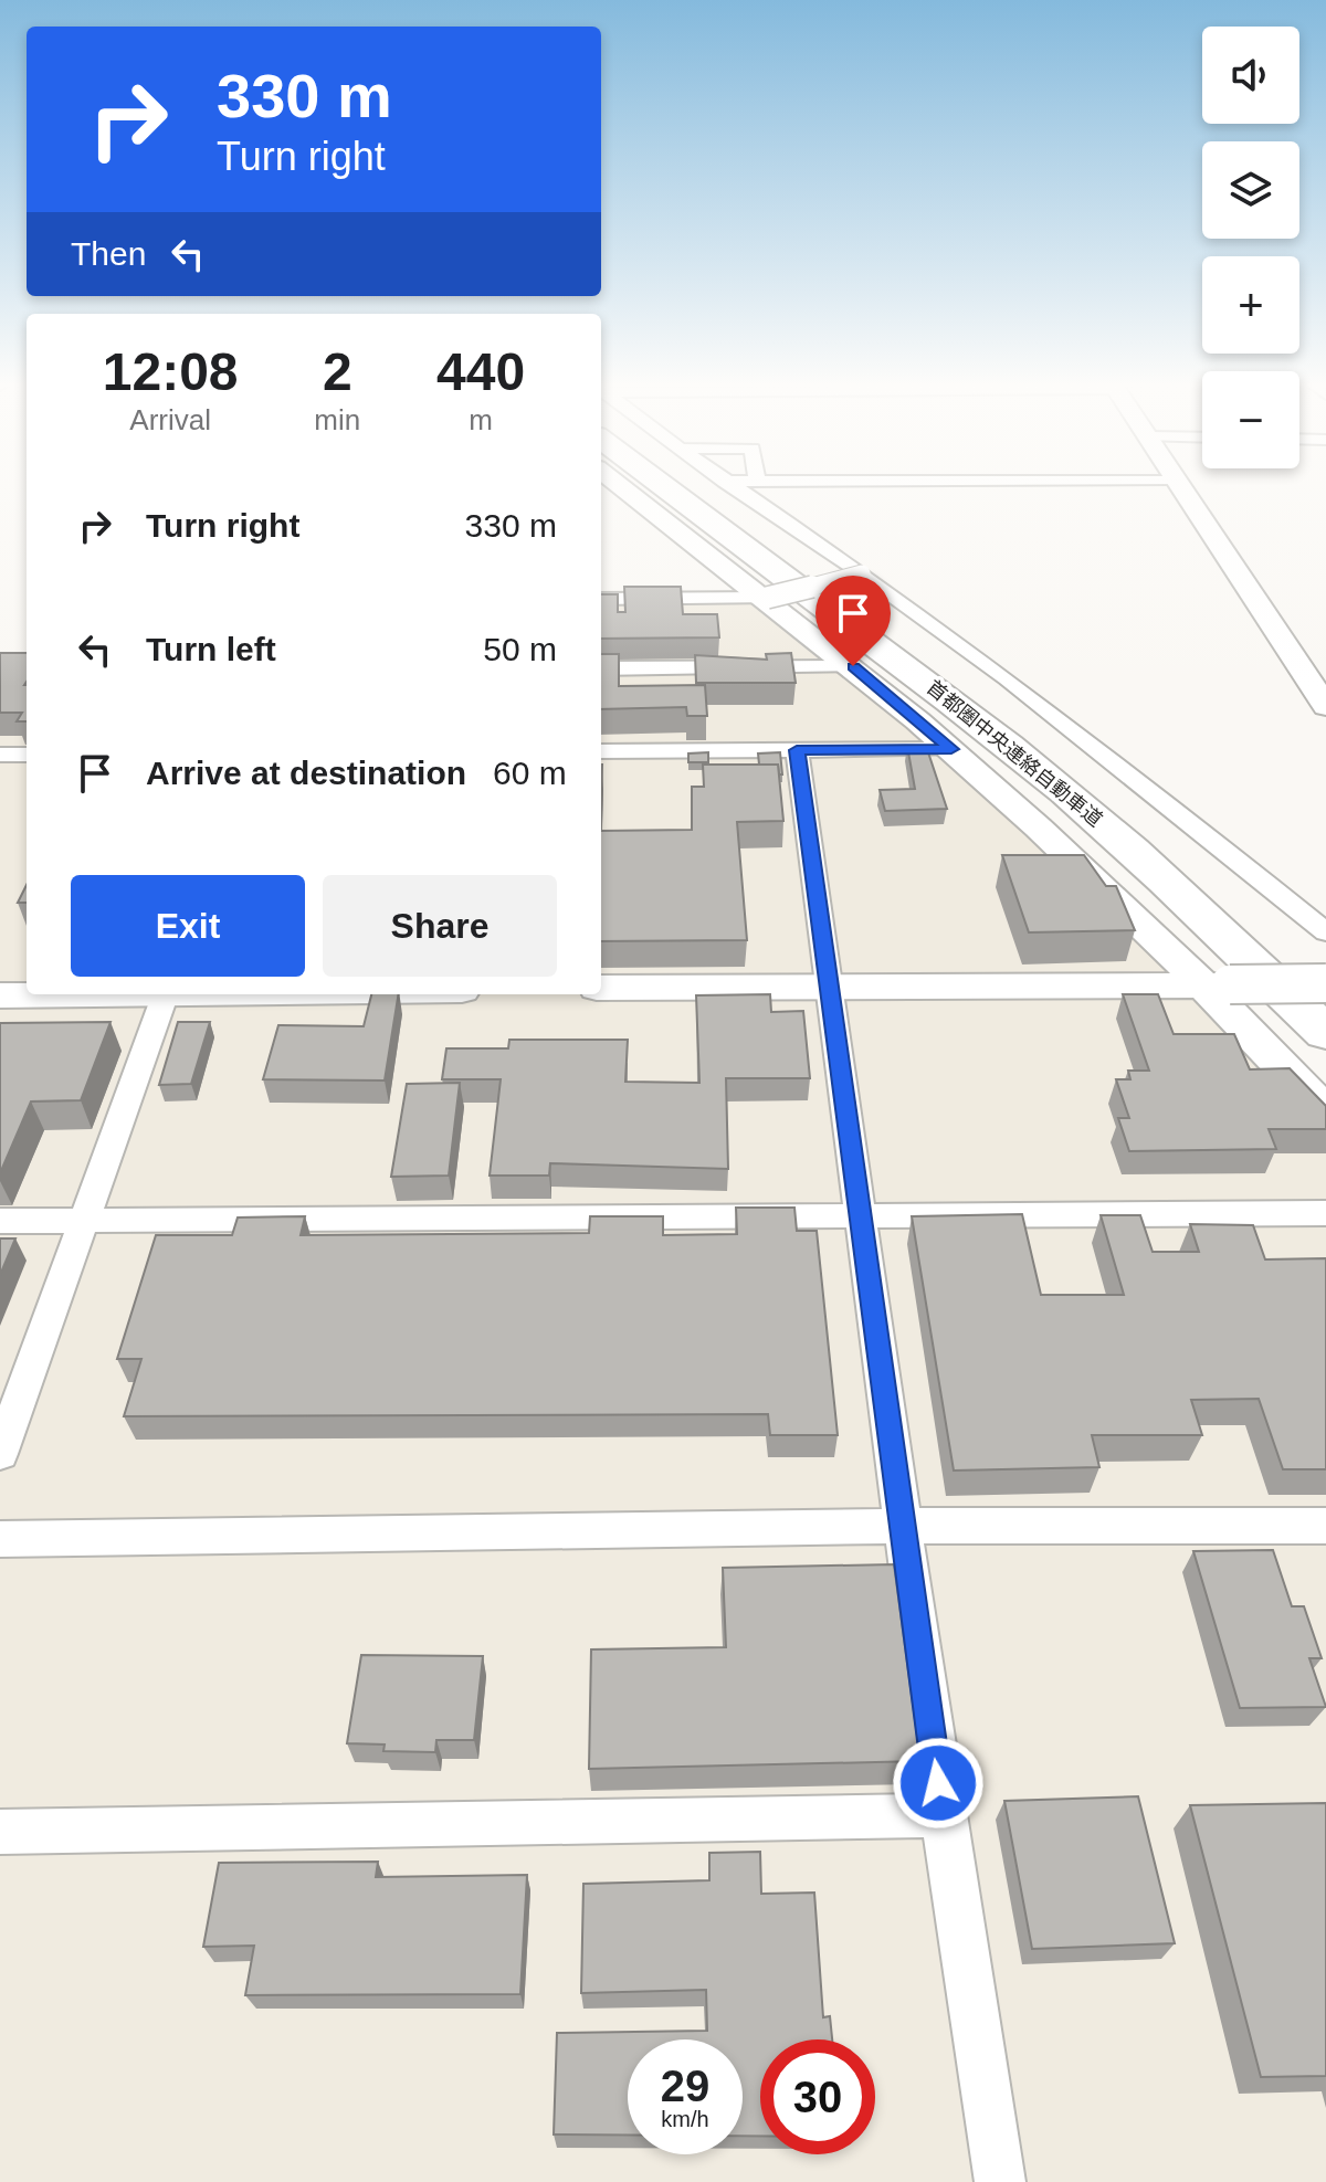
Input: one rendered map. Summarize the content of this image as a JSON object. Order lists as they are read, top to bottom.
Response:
{
  "streets": {
    "highway": ["首都圏中央連絡自動車道"]
  },
  "page": {
    "map_buttons": ["+", "−"],
    "turn": ["330 m", "Turn right"],
    "then": "Then",
    "eta": [
      "12:08",
      "Arrival",
      "2",
      "min",
      "440",
      "m"
    ],
    "list": [
      {
        "name": "Turn right",
        "value": "330 m"
      },
      {
        "name": "Turn left",
        "value": "50 m"
      },
      {
        "name": "Arrive at destination",
        "value": "60 m"
      }
    ],
    "buttons": ["Exit", "Share"],
    "speed": "29 km/h",
    "limit": "30"
  }
}
